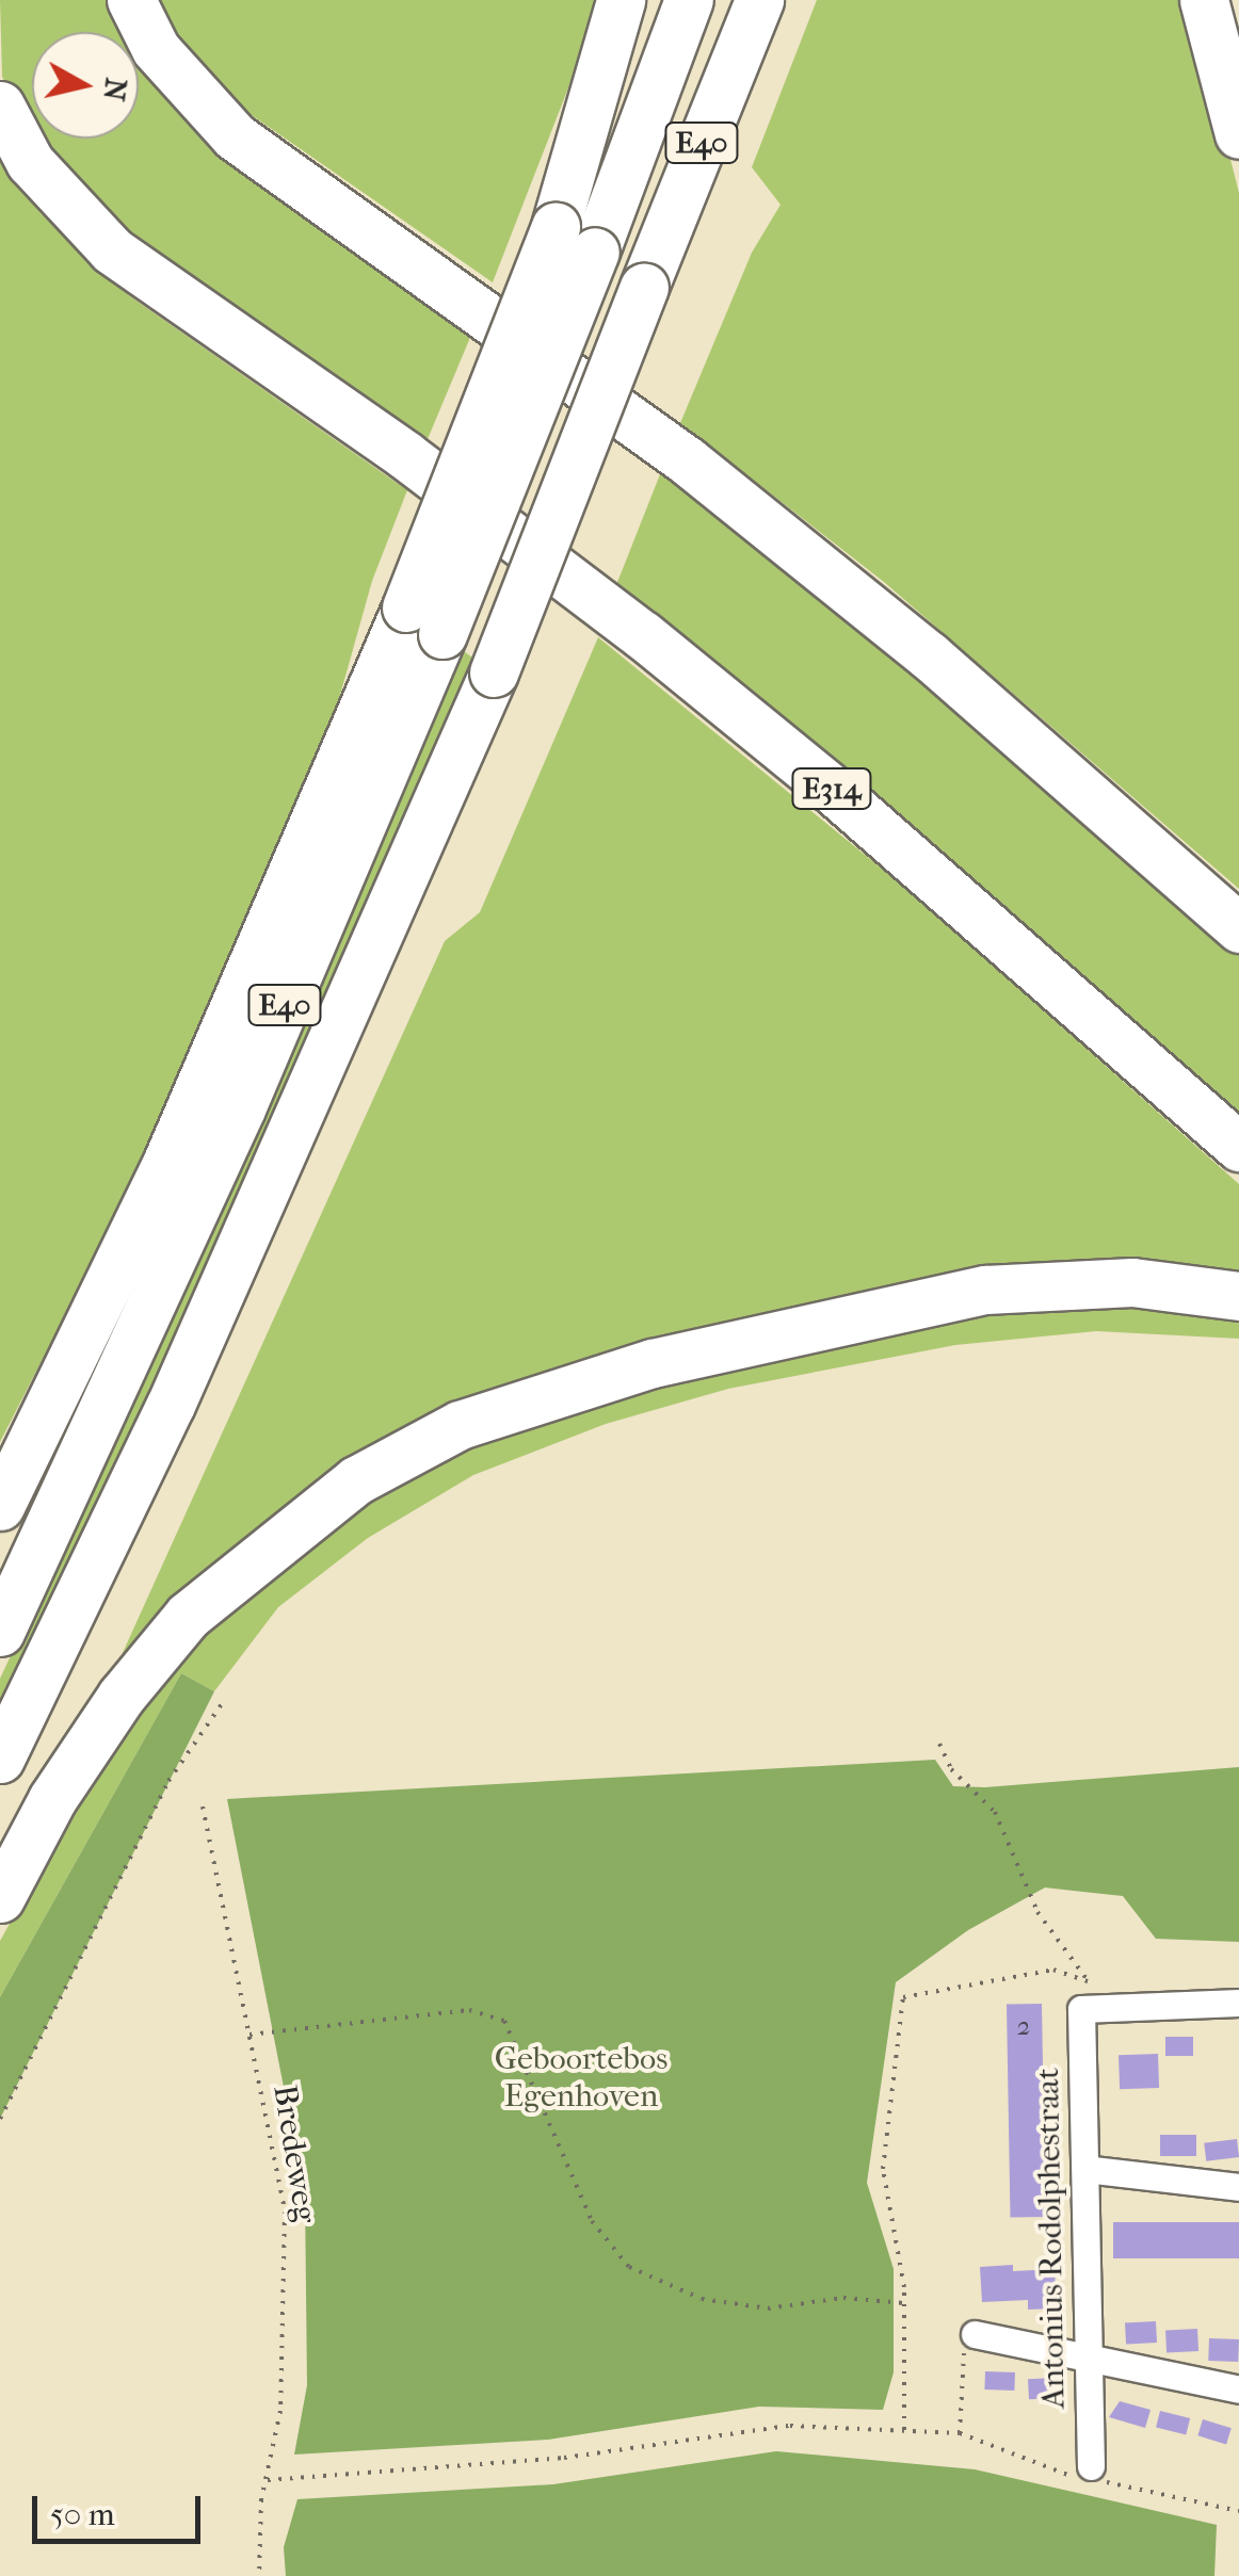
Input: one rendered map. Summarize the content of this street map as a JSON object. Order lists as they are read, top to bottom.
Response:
{
  "streets": {
    "highway": ["E40", "E314"],
    "street": ["Antonius Rodolphestraat"],
    "path": ["Bredeweg"]
  },
  "parks": ["Geboortebos Egenhoven"],
  "house_numbers": ["2"],
  "scale_bar": "50 m",
  "north": "right"
}
